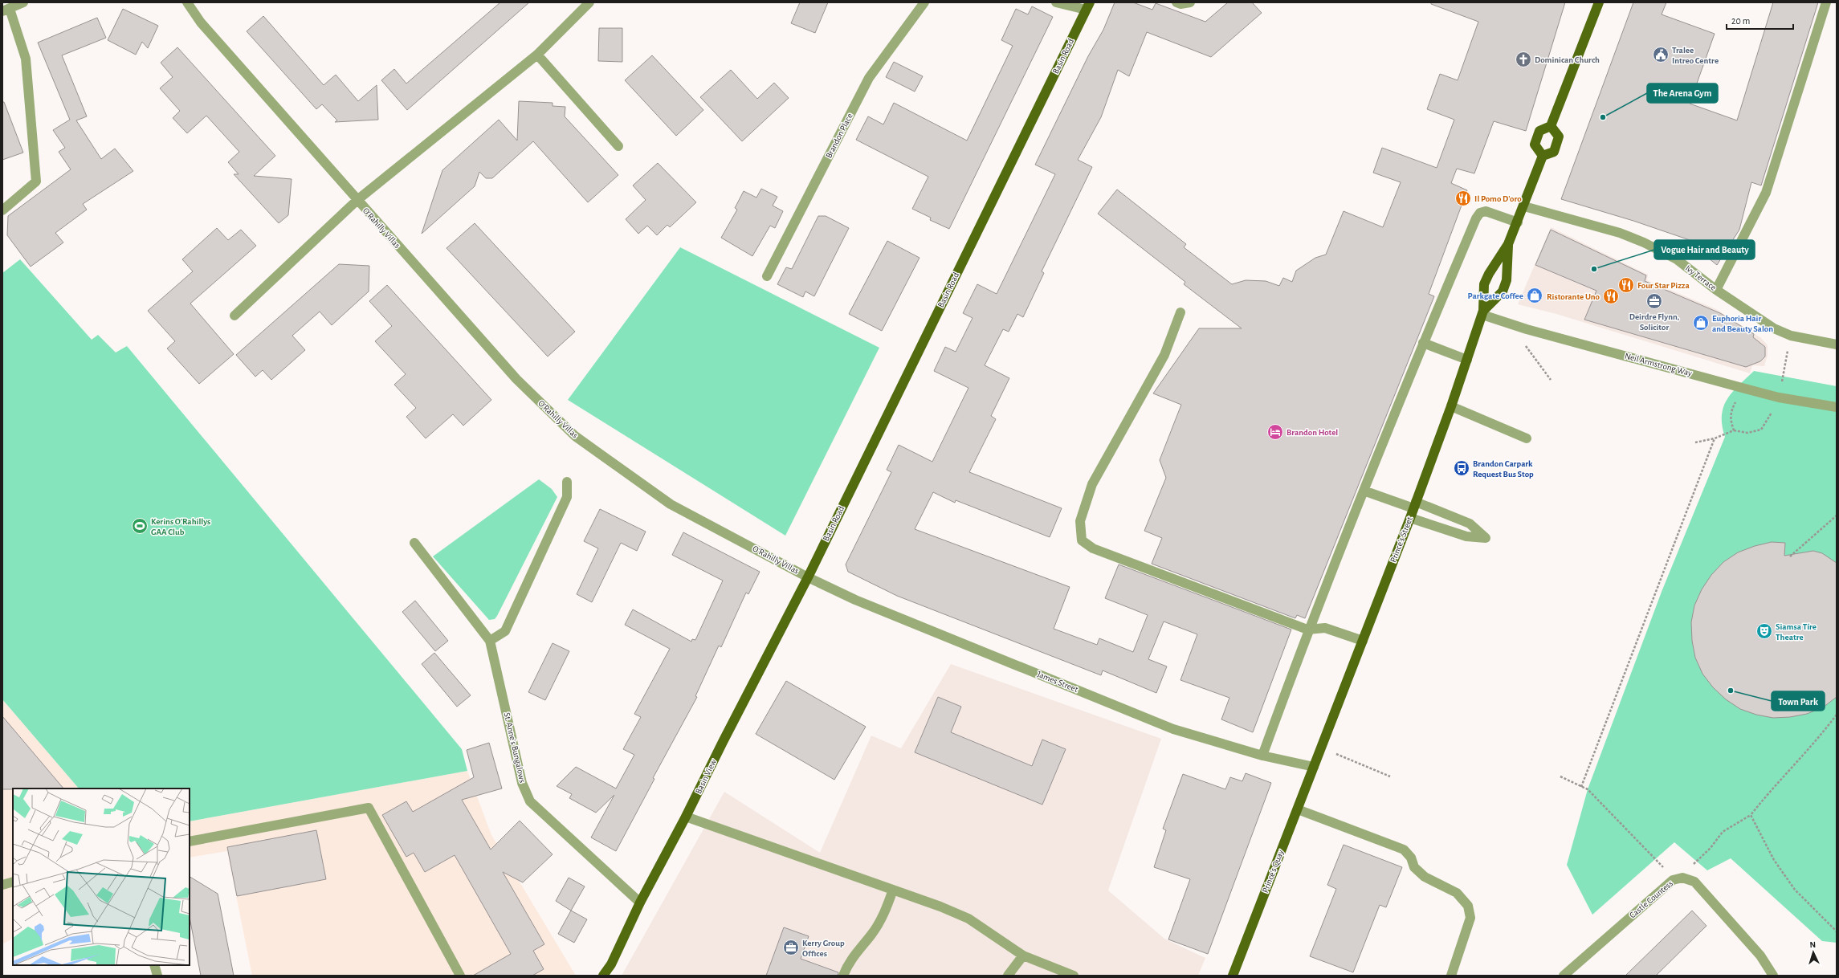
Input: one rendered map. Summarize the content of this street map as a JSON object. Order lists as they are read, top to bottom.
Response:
{
  "streets": {
    "main road": [
      "Basin Road",
      "Prince's Street",
      "Basin View",
      "Prince's Quay"
    ],
    "street": [
      "Brandon Place",
      "O'Rahilly Villas",
      "Ivy Terrace",
      "Neil Armstrong Way",
      "James Street",
      "St. Anne's Bungalows",
      "Castle Countess"
    ]
  },
  "crossings": [
    ["Basin Road", "O'Rahilly Villas"],
    ["Basin Road", "James Street"],
    ["Basin Road", "Basin View"],
    ["O'Rahilly Villas", "James Street"],
    ["O'Rahilly Villas", "Basin View"],
    ["Ivy Terrace", "Prince's Street"],
    ["Neil Armstrong Way", "Prince's Street"],
    ["Prince's Street", "James Street"],
    ["Prince's Street", "Prince's Quay"],
    ["James Street", "Basin View"],
    ["James Street", "Prince's Quay"],
    ["St. Anne's Bungalows", "Basin View"]
  ],
  "places": {
    "public building": ["Tralee Intreo Centre"],
    "church": ["Dominican Church"],
    "other": ["The Arena Gym", "Vogue Hair and Beauty", "Town Park"],
    "restaurant": ["Il Pomo D'oro", "Four Star Pizza", "Ristorante Uno"],
    "shop": ["Parkgate Coffee", "Euphoria Hair and Beauty Salon"],
    "office": ["Deirdre Flynn, Solicitor", "Kerry Group Offices"],
    "hotel": ["Brandon Hotel"],
    "bus stop": ["Brandon Carpark Request Bus Stop"],
    "sports": ["Kerins O'Rahillys GAA Club"],
    "theatre": ["Siamsa Tíre Theatre"]
  },
  "scale_bar": "20 m",
  "north": "top"
}
